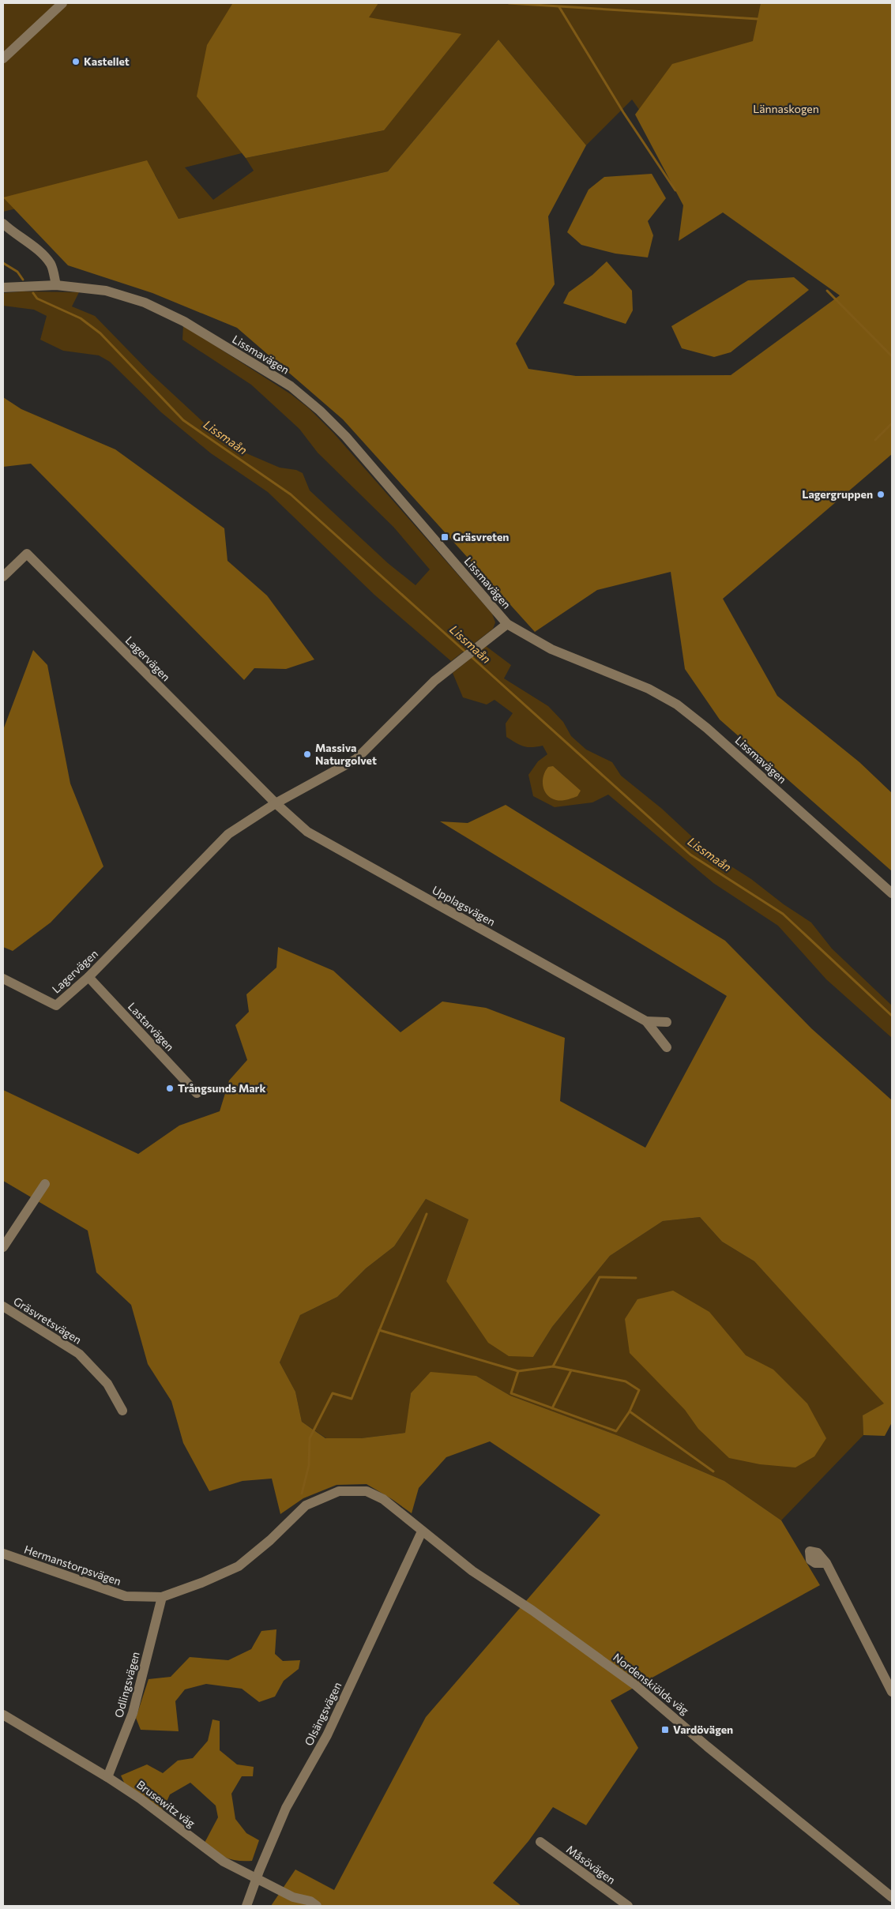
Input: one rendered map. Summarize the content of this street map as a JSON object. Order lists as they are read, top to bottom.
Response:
{
  "streets": {
    "street": [
      "Lissmavägen",
      "Lagervägen",
      "Upplagsvägen",
      "Lastarvägen",
      "Gräsvretsvägen",
      "Hermanstorpsvägen",
      "Nordenskiölds väg",
      "Odlingsvägen",
      "Olsängsvägen",
      "Brusewitz väg",
      "Måsövägen"
    ]
  },
  "crossings": [
    ["Lissmavägen", "Lagervägen"],
    ["Lagervägen", "Upplagsvägen"],
    ["Lagervägen", "Lastarvägen"],
    ["Hermanstorpsvägen", "Nordenskiölds väg"],
    ["Hermanstorpsvägen", "Odlingsvägen"],
    ["Hermanstorpsvägen", "Olsängsvägen"],
    ["Nordenskiölds väg", "Olsängsvägen"],
    ["Odlingsvägen", "Brusewitz väg"],
    ["Olsängsvägen", "Brusewitz väg"]
  ],
  "water": ["Lissmaån"],
  "parks": ["Lännaskogen"],
  "places": {
    "other": [
      "Kastellet",
      "Lagergruppen",
      "Massiva Naturgolvet",
      "Trångsunds Mark"
    ],
    "transit": ["Gräsvreten", "Vardövägen"]
  }
}
